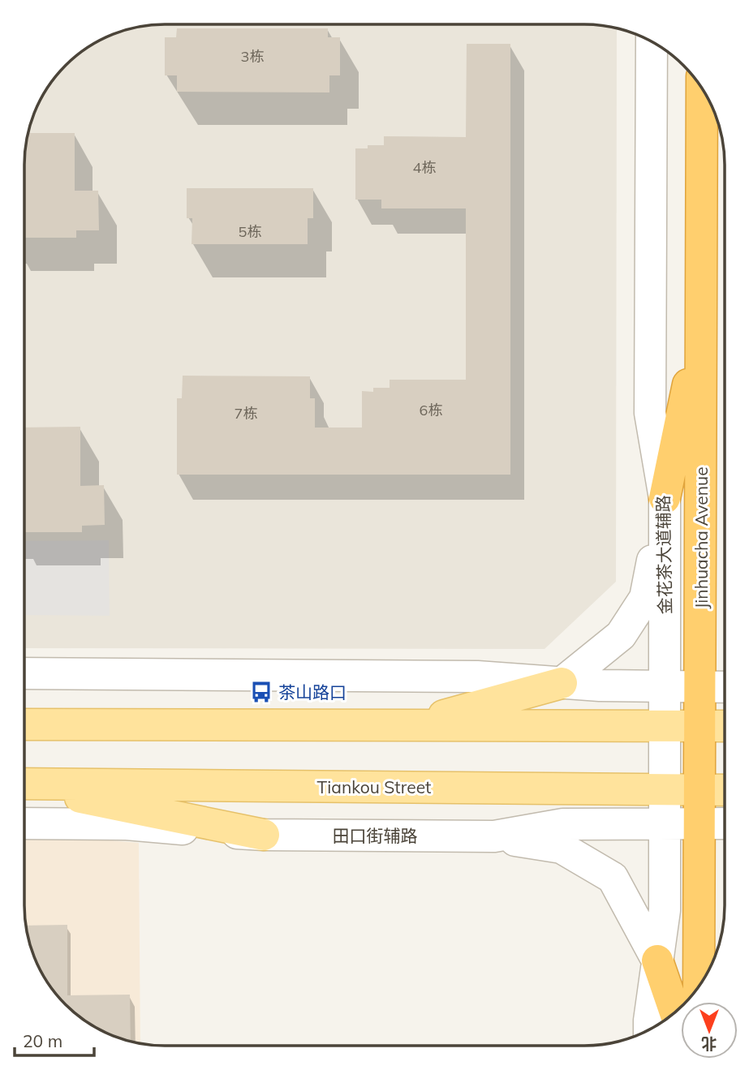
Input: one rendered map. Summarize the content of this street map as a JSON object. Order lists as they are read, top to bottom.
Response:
{
  "streets": {
    "highway": ["Jinhuacha Avenue"],
    "main road": ["Tiankou Street"],
    "street": ["金花茶大道辅路", "田口街辅路"]
  },
  "crossings": [
    ["Jinhuacha Avenue", "Tiankou Street"],
    ["Jinhuacha Avenue", "田口街辅路"],
    ["金花茶大道辅路", "Tiankou Street"],
    ["金花茶大道辅路", "田口街辅路"]
  ],
  "places": {
    "bus stop": ["茶山路口"]
  },
  "house_numbers": [
    "3栋",
    "4栋",
    "5栋",
    "6栋",
    "7栋"
  ],
  "scale_bar": "20 m",
  "north": "bottom"
}
